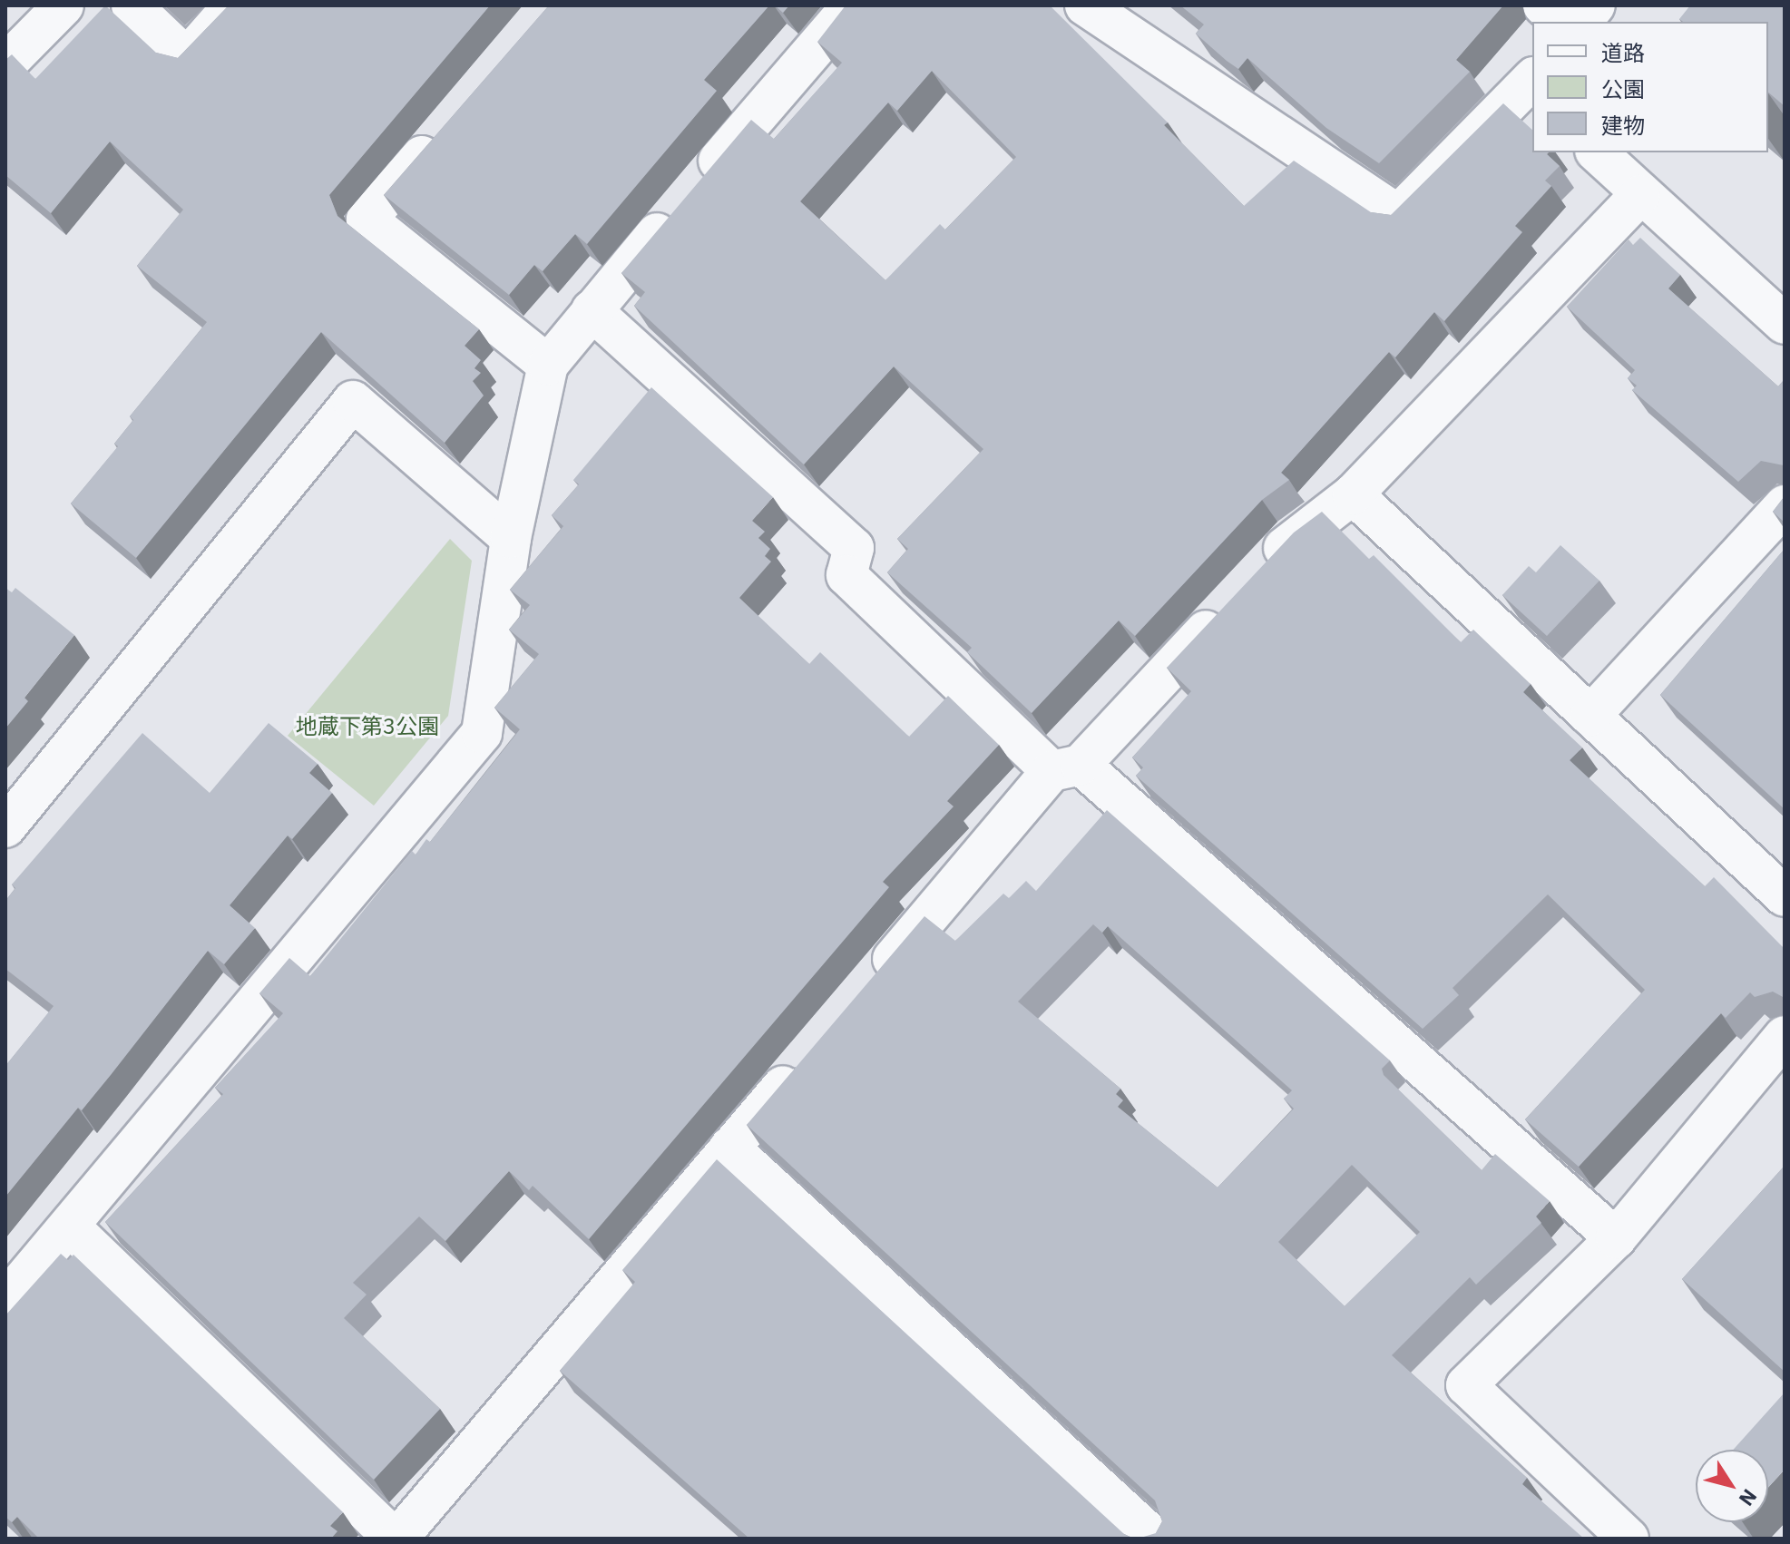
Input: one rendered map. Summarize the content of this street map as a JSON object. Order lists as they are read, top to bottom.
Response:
{
  "parks": ["地蔵下第3公園"],
  "legend": ["道路", "公園", "建物"],
  "north": "bottom right"
}
